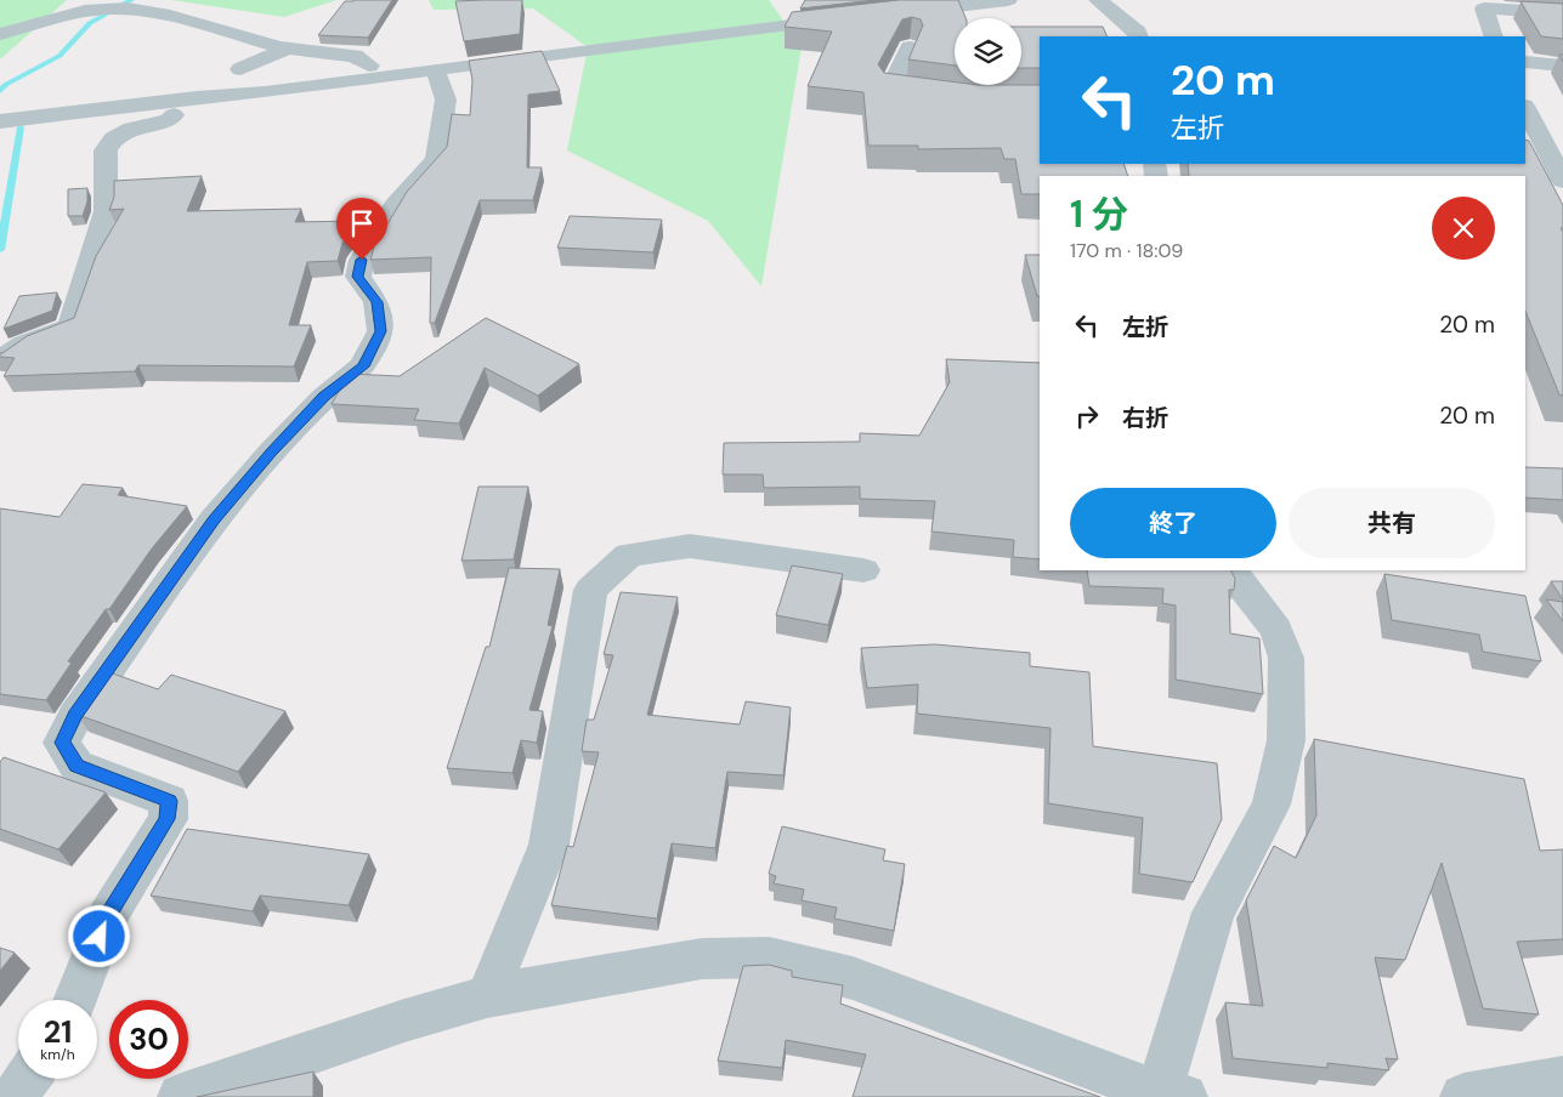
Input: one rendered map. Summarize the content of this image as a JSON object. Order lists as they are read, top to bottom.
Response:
{
  "page": {
    "turn": ["20 m", "左折"],
    "heading": ["1 分", "170 m · 18:09"],
    "list": [
      {
        "name": "左折",
        "value": "20 m"
      },
      {
        "name": "右折",
        "value": "20 m"
      }
    ],
    "buttons": ["終了", "共有"],
    "speed": "21 km/h",
    "limit": "30"
  }
}
